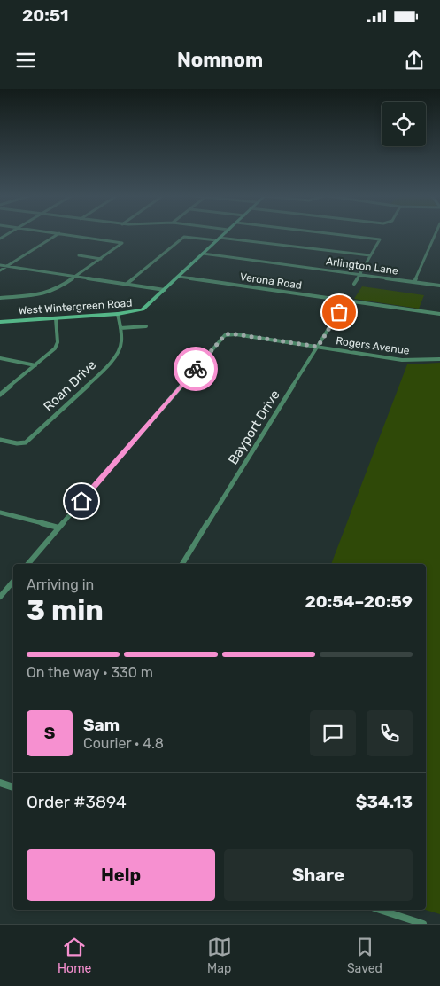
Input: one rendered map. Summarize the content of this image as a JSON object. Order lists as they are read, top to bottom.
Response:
{
  "streets": {
    "street": [
      "Arlington Lane",
      "Verona Road",
      "West Wintergreen Road",
      "Rogers Avenue",
      "Roan Drive",
      "Bayport Drive"
    ]
  },
  "crossings": [
    ["Arlington Lane", "West Wintergreen Road"],
    ["Verona Road", "West Wintergreen Road"],
    ["Verona Road", "Bayport Drive"],
    ["West Wintergreen Road", "Roan Drive"],
    ["Rogers Avenue", "Bayport Drive"]
  ],
  "page": {
    "status": "20:51",
    "header": "Nomnom",
    "heading": ["3 min", "Arriving in", "20:54–20:59"],
    "panel": [
      "Sam",
      "Courier · 4.8",
      "Order #3894",
      "$34.13"
    ],
    "bar": "On the way · 330 m",
    "round": "S",
    "buttons": ["Help", "Share"],
    "tabs": ["Home", "Map", "Saved"]
  }
}
